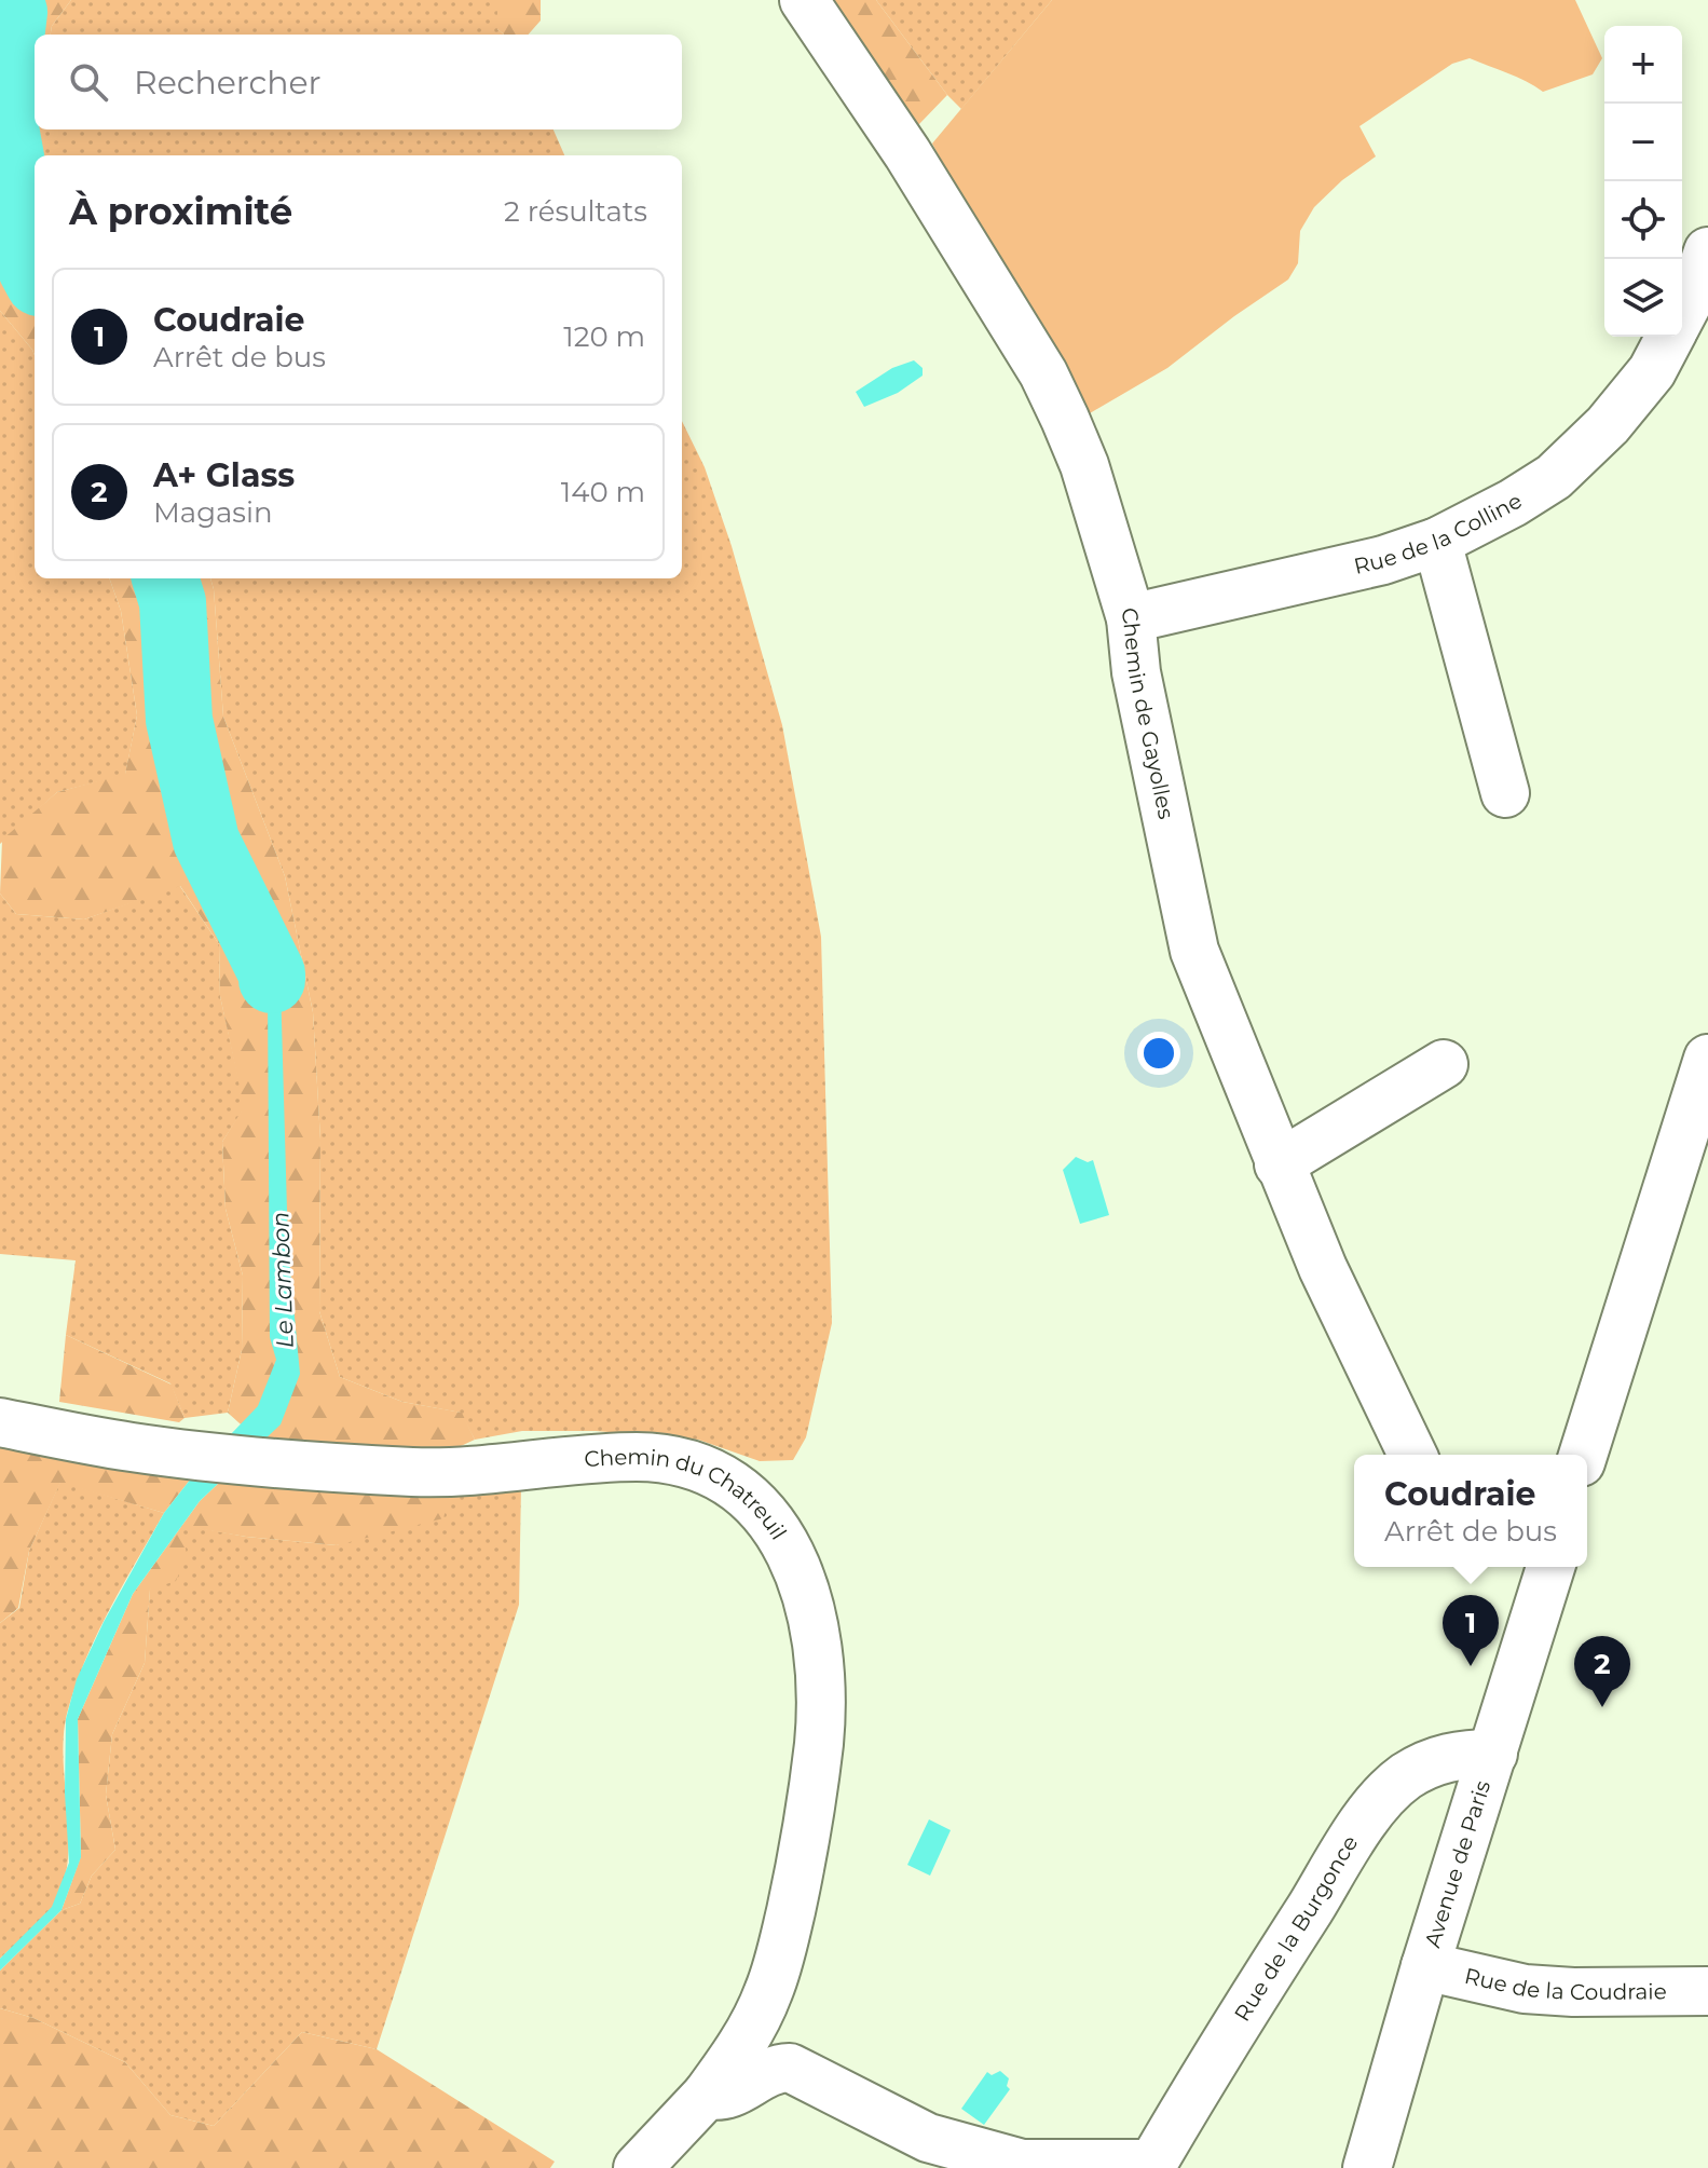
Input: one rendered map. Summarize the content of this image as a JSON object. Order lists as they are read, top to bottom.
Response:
{
  "streets": {
    "street": [
      "Rue de la Colline",
      "Chemin de Gayolles",
      "Chemin du Chatreuil",
      "Avenue de Paris",
      "Rue de la Burgonce",
      "Rue de la Coudraie"
    ]
  },
  "crossings": [
    ["Rue de la Colline", "Chemin de Gayolles"],
    ["Avenue de Paris", "Rue de la Burgonce"],
    ["Avenue de Paris", "Rue de la Coudraie"]
  ],
  "water": ["Le Lambon"],
  "page": {
    "map_buttons": ["+", "−"],
    "search": "Rechercher",
    "heading": ["À proximité", "2 résultats"],
    "list": [
      {
        "mark": "1",
        "name": "Coudraie",
        "note": "Arrêt de bus",
        "value": "120 m"
      },
      {
        "mark": "2",
        "name": "A+ Glass",
        "note": "Magasin",
        "value": "140 m"
      }
    ],
    "popup": ["Coudraie", "Arrêt de bus"],
    "pins": ["1", "2"]
  }
}
